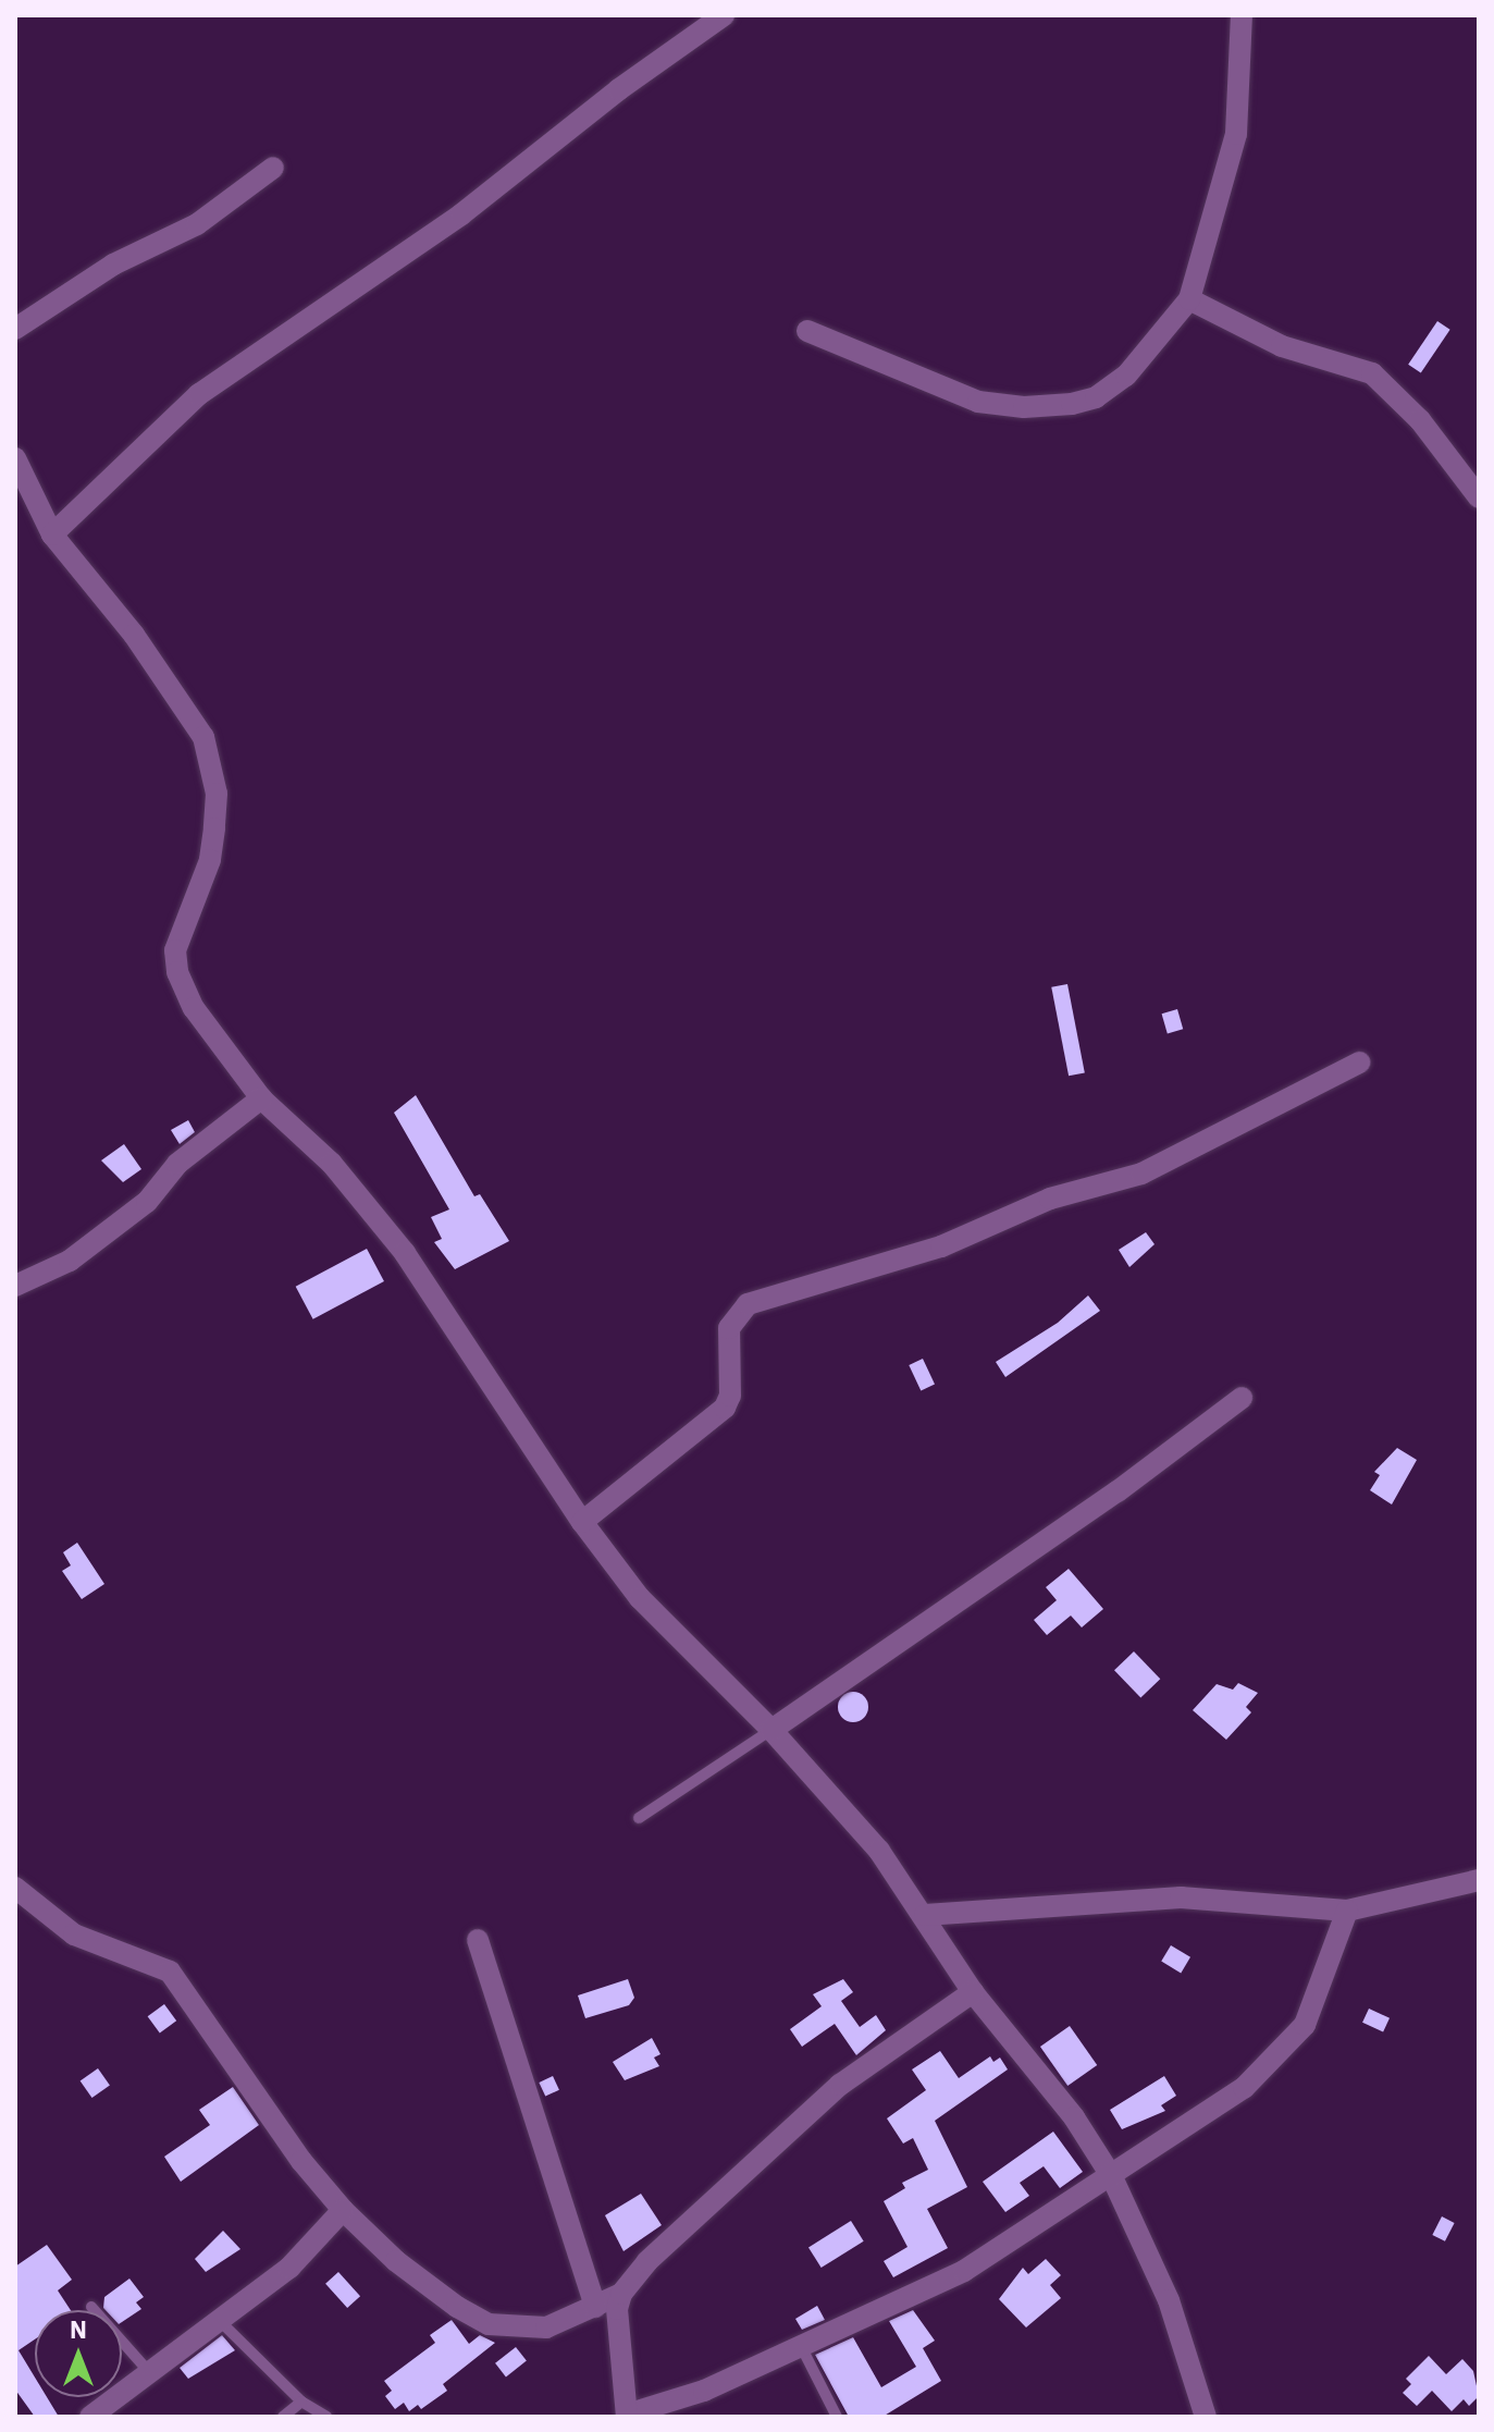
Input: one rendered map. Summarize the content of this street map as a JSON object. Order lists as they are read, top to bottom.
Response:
{
  "north": "top"
}
